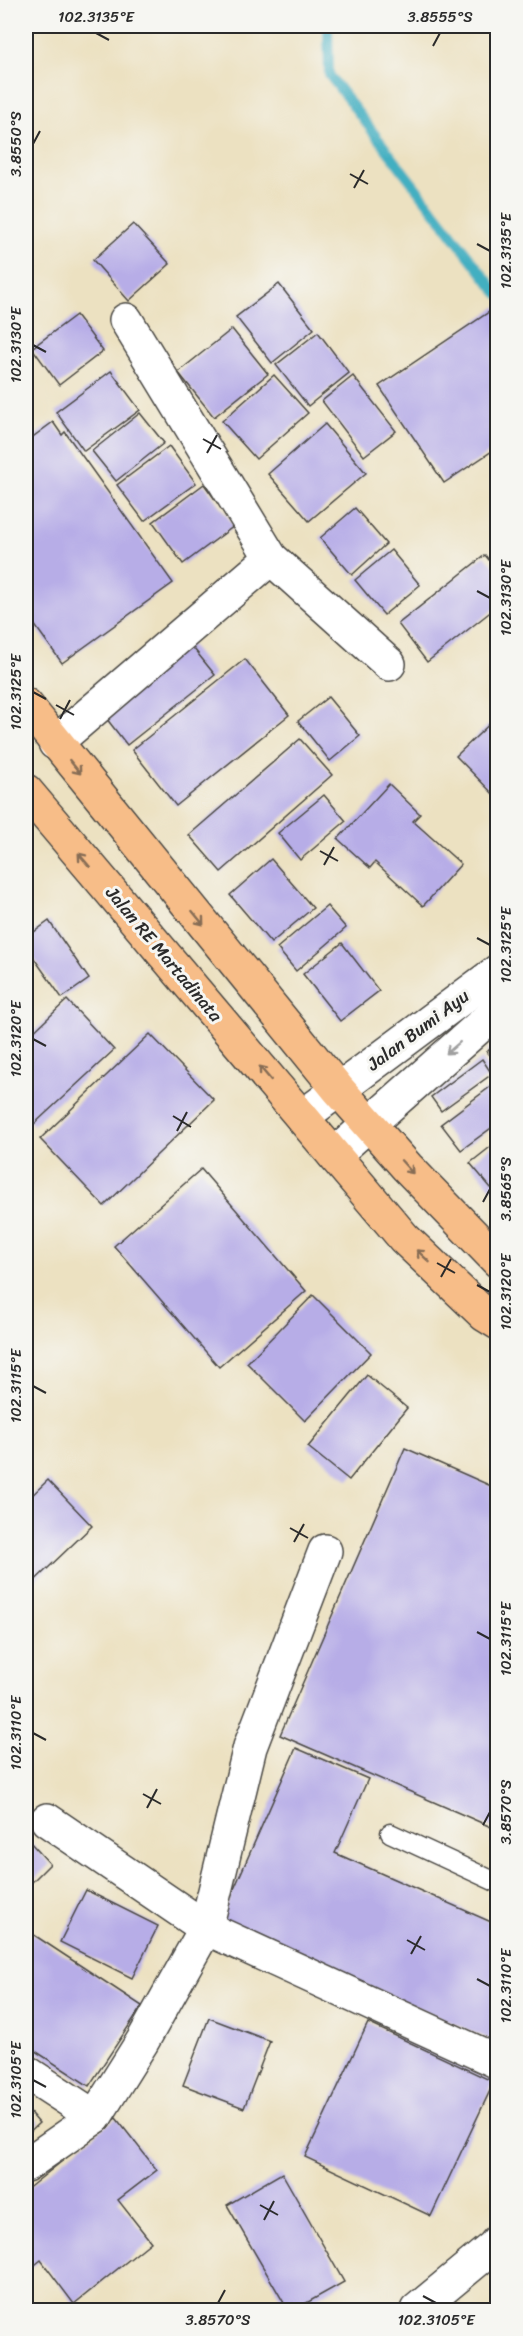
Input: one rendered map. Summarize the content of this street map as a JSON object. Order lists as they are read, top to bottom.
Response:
{
  "streets": {
    "highway": ["Jalan RE Martadinata"],
    "street": ["Jalan Bumi Ayu"]
  },
  "crossings": [
    ["Jalan RE Martadinata", "Jalan Bumi Ayu"]
  ],
  "coordinates": [
    "102.3135°E",
    "3.8555°S",
    "3.8550°S",
    "102.3130°E",
    "102.3125°E",
    "102.3120°E",
    "3.8565°S",
    "102.3115°E",
    "102.3110°E",
    "3.8570°S",
    "102.3105°E"
  ]
}
